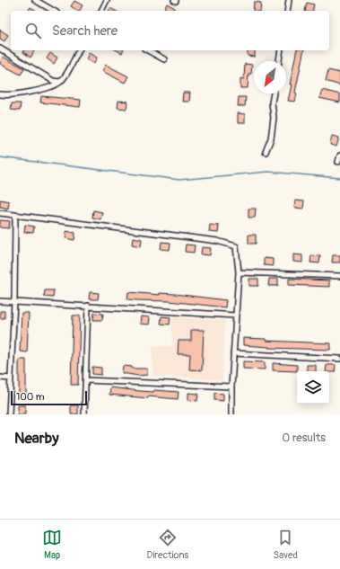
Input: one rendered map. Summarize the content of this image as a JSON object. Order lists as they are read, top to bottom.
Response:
{
  "scale_bar": "100 m",
  "north": "bottom left",
  "page": {
    "search": "Search here",
    "scale": "100 m",
    "heading": ["Nearby", "0 results"],
    "nav": ["Map", "Directions", "Saved"]
  }
}
